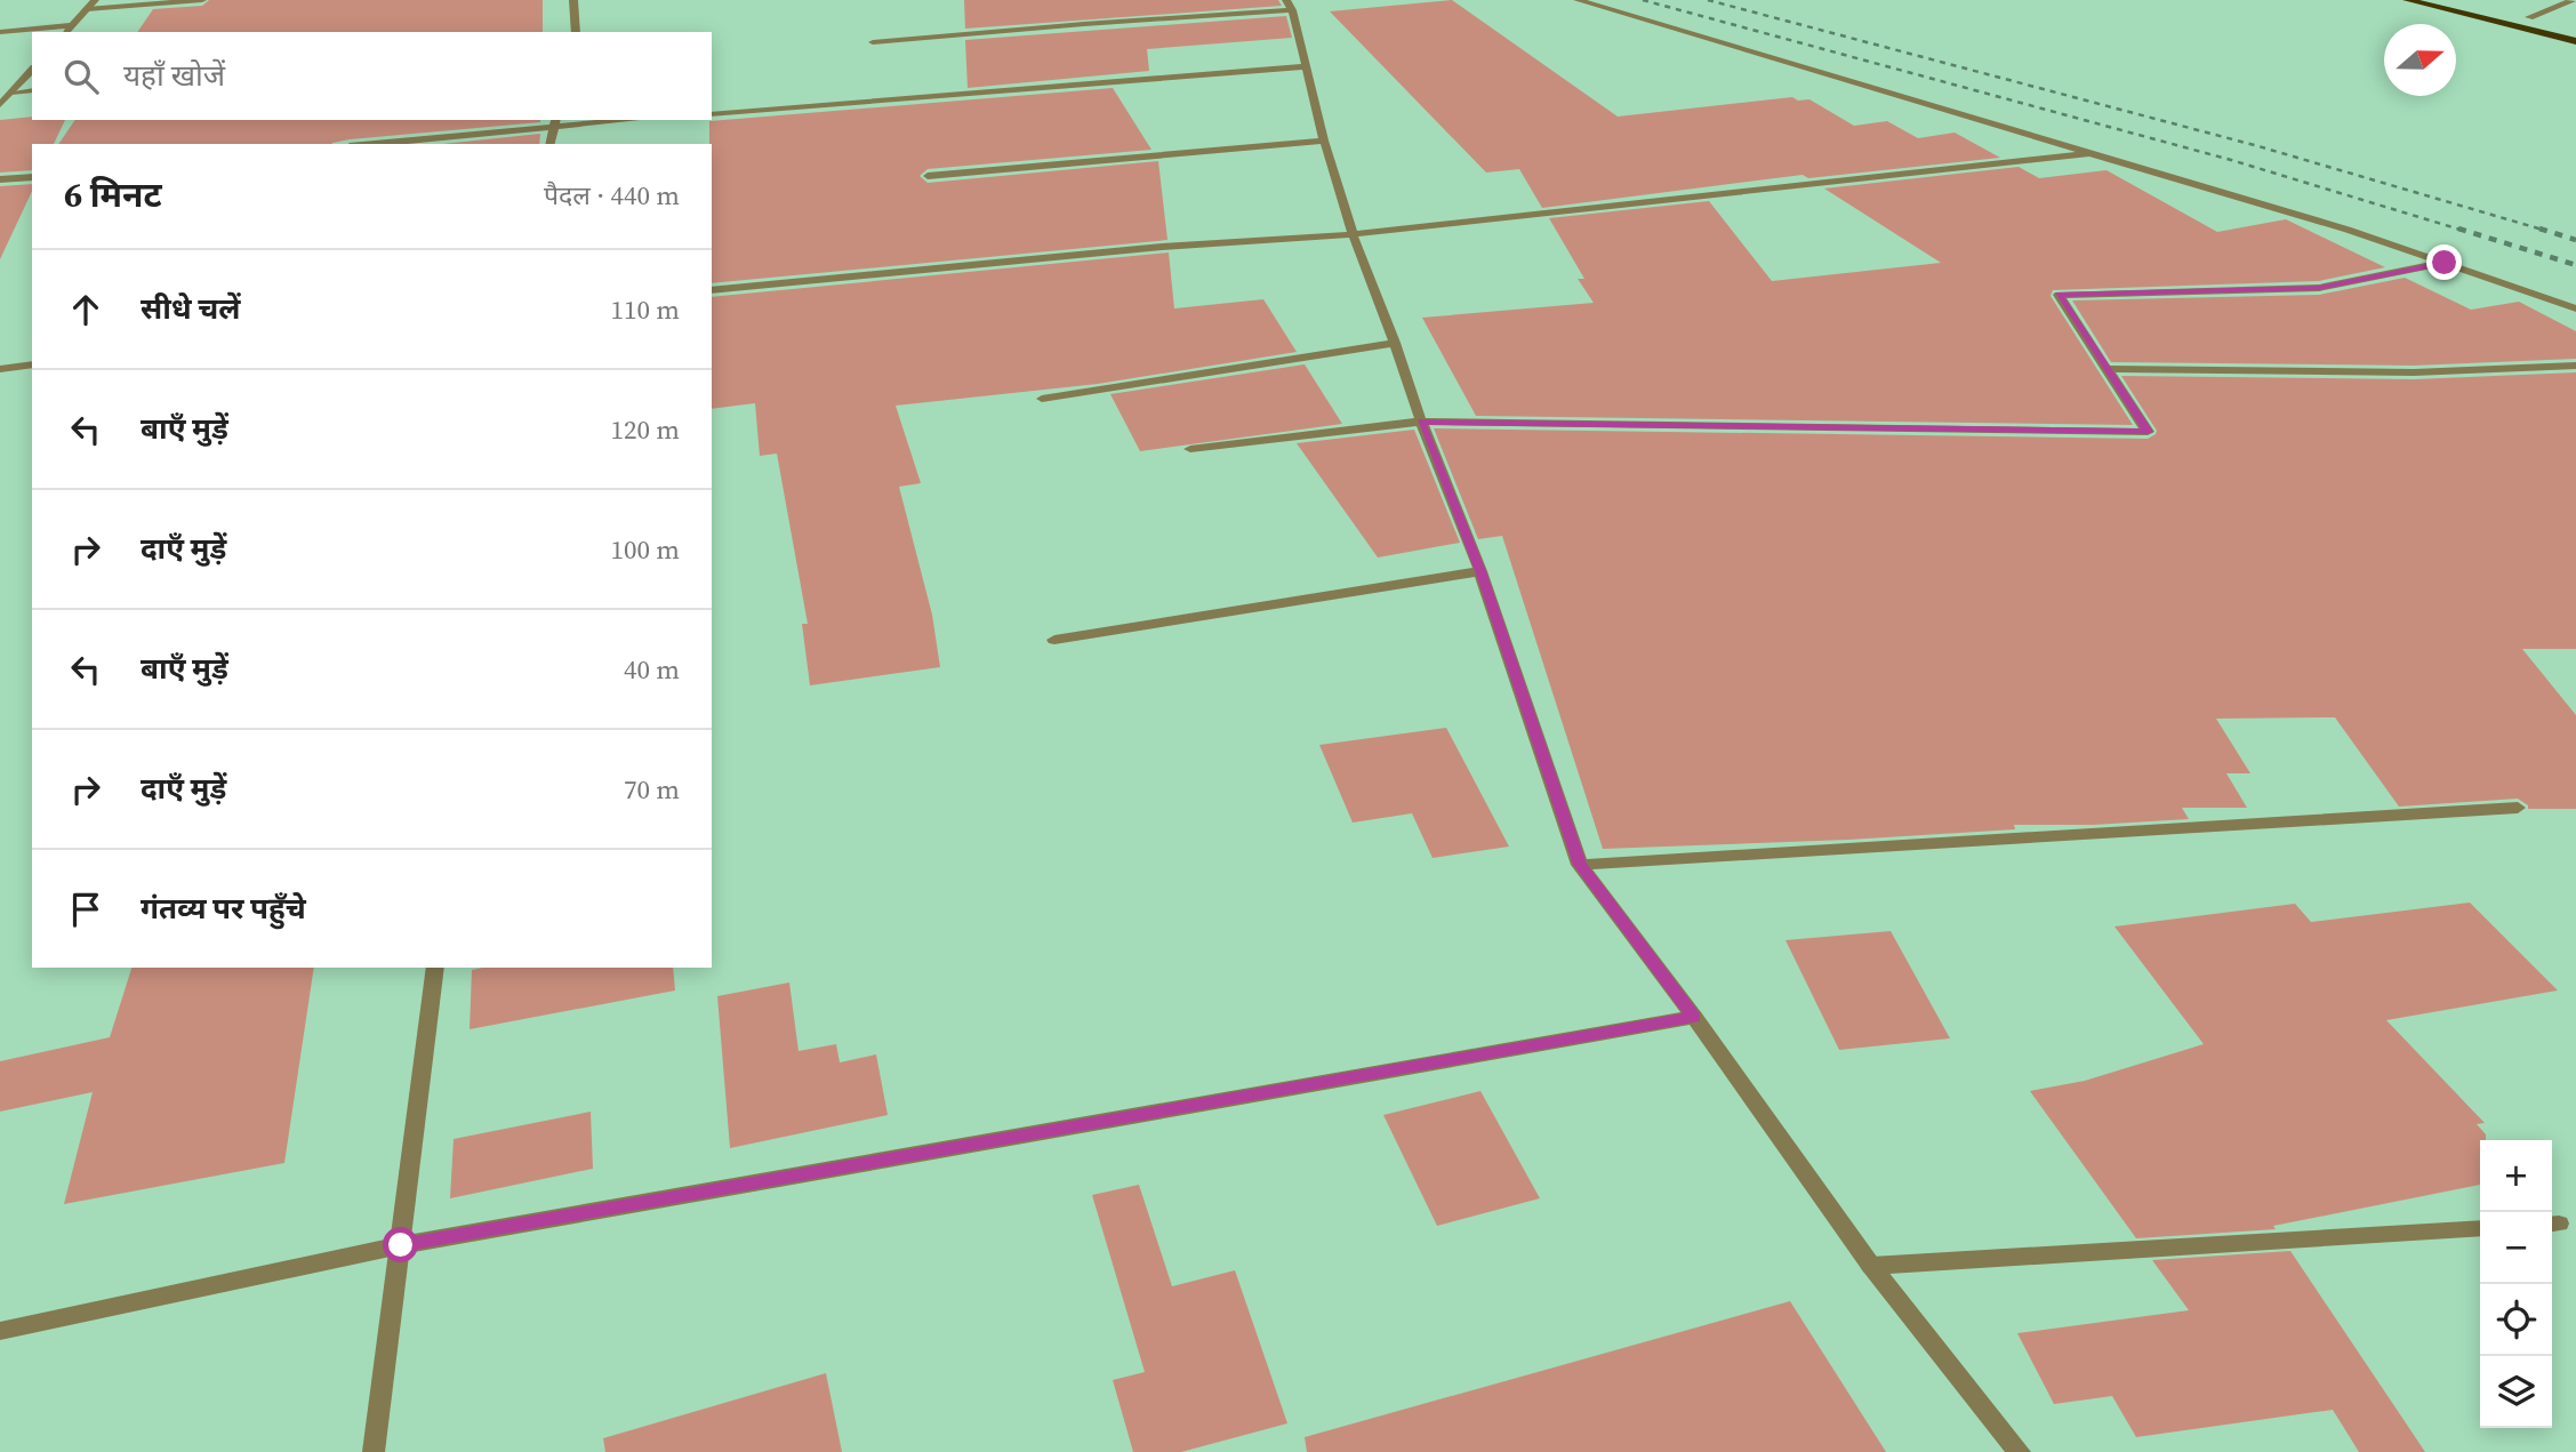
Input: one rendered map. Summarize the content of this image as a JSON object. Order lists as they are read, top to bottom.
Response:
{
  "north": "right",
  "page": {
    "search": "यहाँ खोजें",
    "heading": ["6 मिनट", "पैदल · 440 m"],
    "list": [
      ["सीधे चलें", "110 m"],
      ["बाएँ मुड़ें", "120 m"],
      ["दाएँ मुड़ें", "100 m"],
      ["बाएँ मुड़ें", "40 m"],
      ["दाएँ मुड़ें", "70 m"],
      "गंतव्य पर पहुँचे"
    ],
    "map_buttons": ["+", "−"]
  }
}
